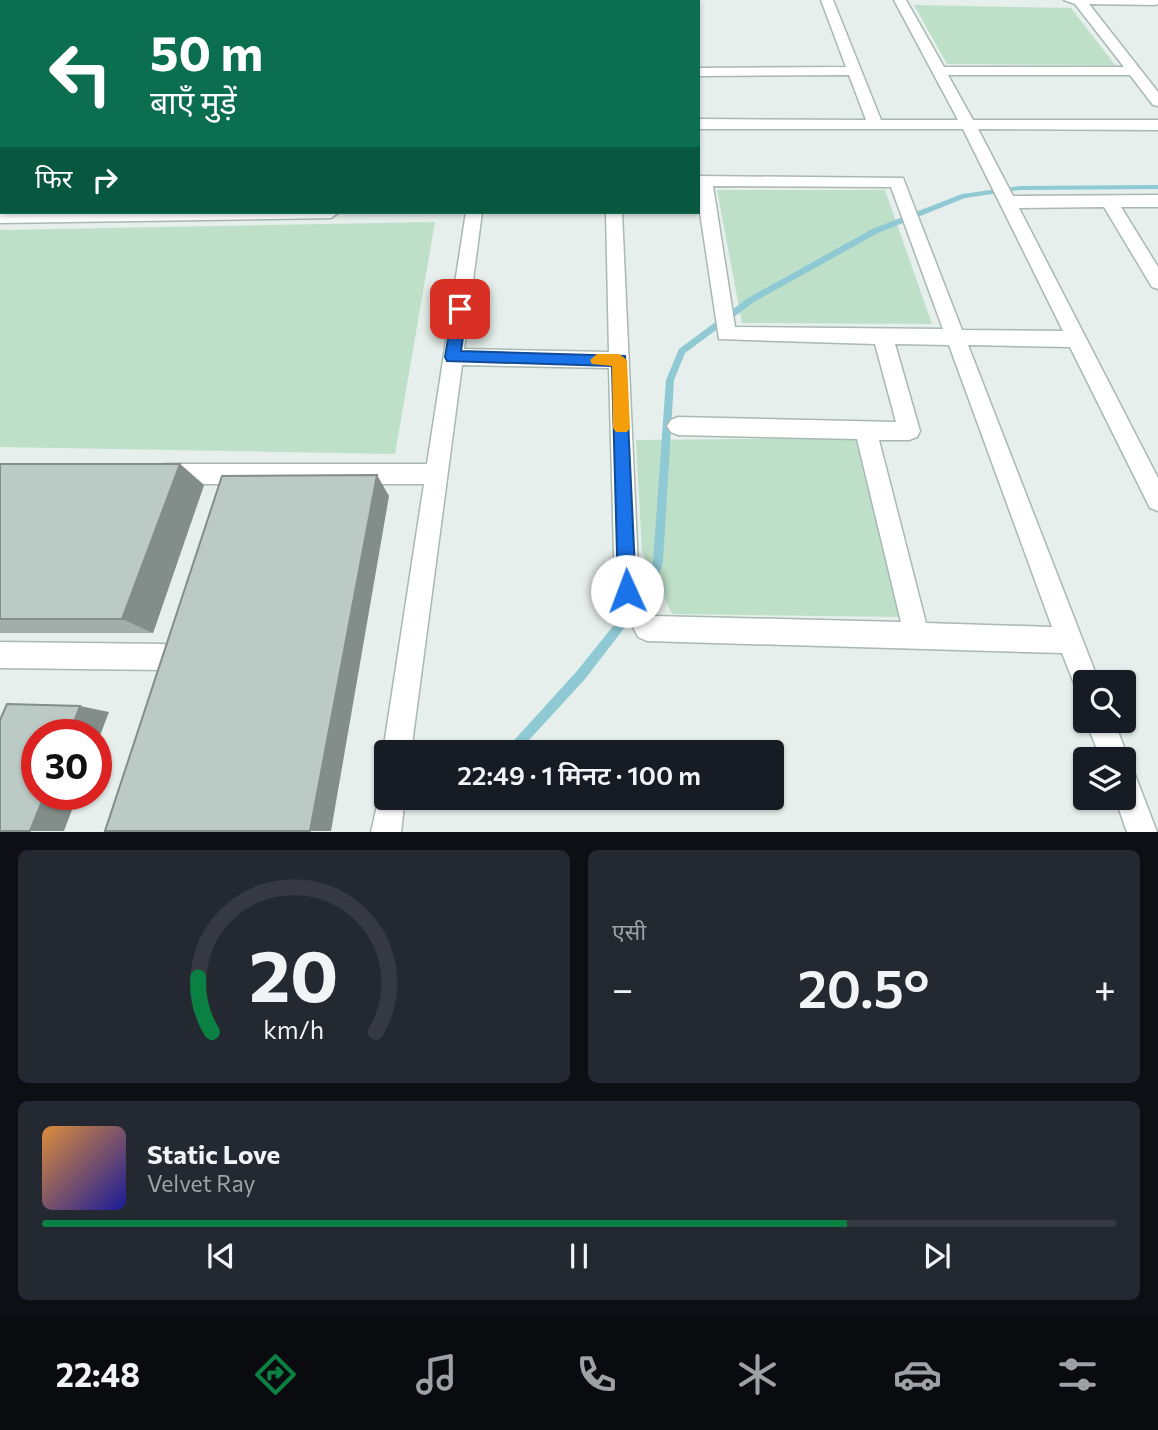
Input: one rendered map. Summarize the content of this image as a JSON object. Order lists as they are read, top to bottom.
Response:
{
  "page": {
    "turn": ["50 m", "बाएँ मुड़ें"],
    "then": "फिर",
    "limit": "30",
    "trip": "22:49 · 1 मिनट · 100 m",
    "tile": "एसी",
    "heat": ["−", "20.5°", "+"],
    "song": ["Static Love", "Velvet Ray"],
    "tabs": "22:48",
    "gauge": ["20", "km/h"]
  }
}
